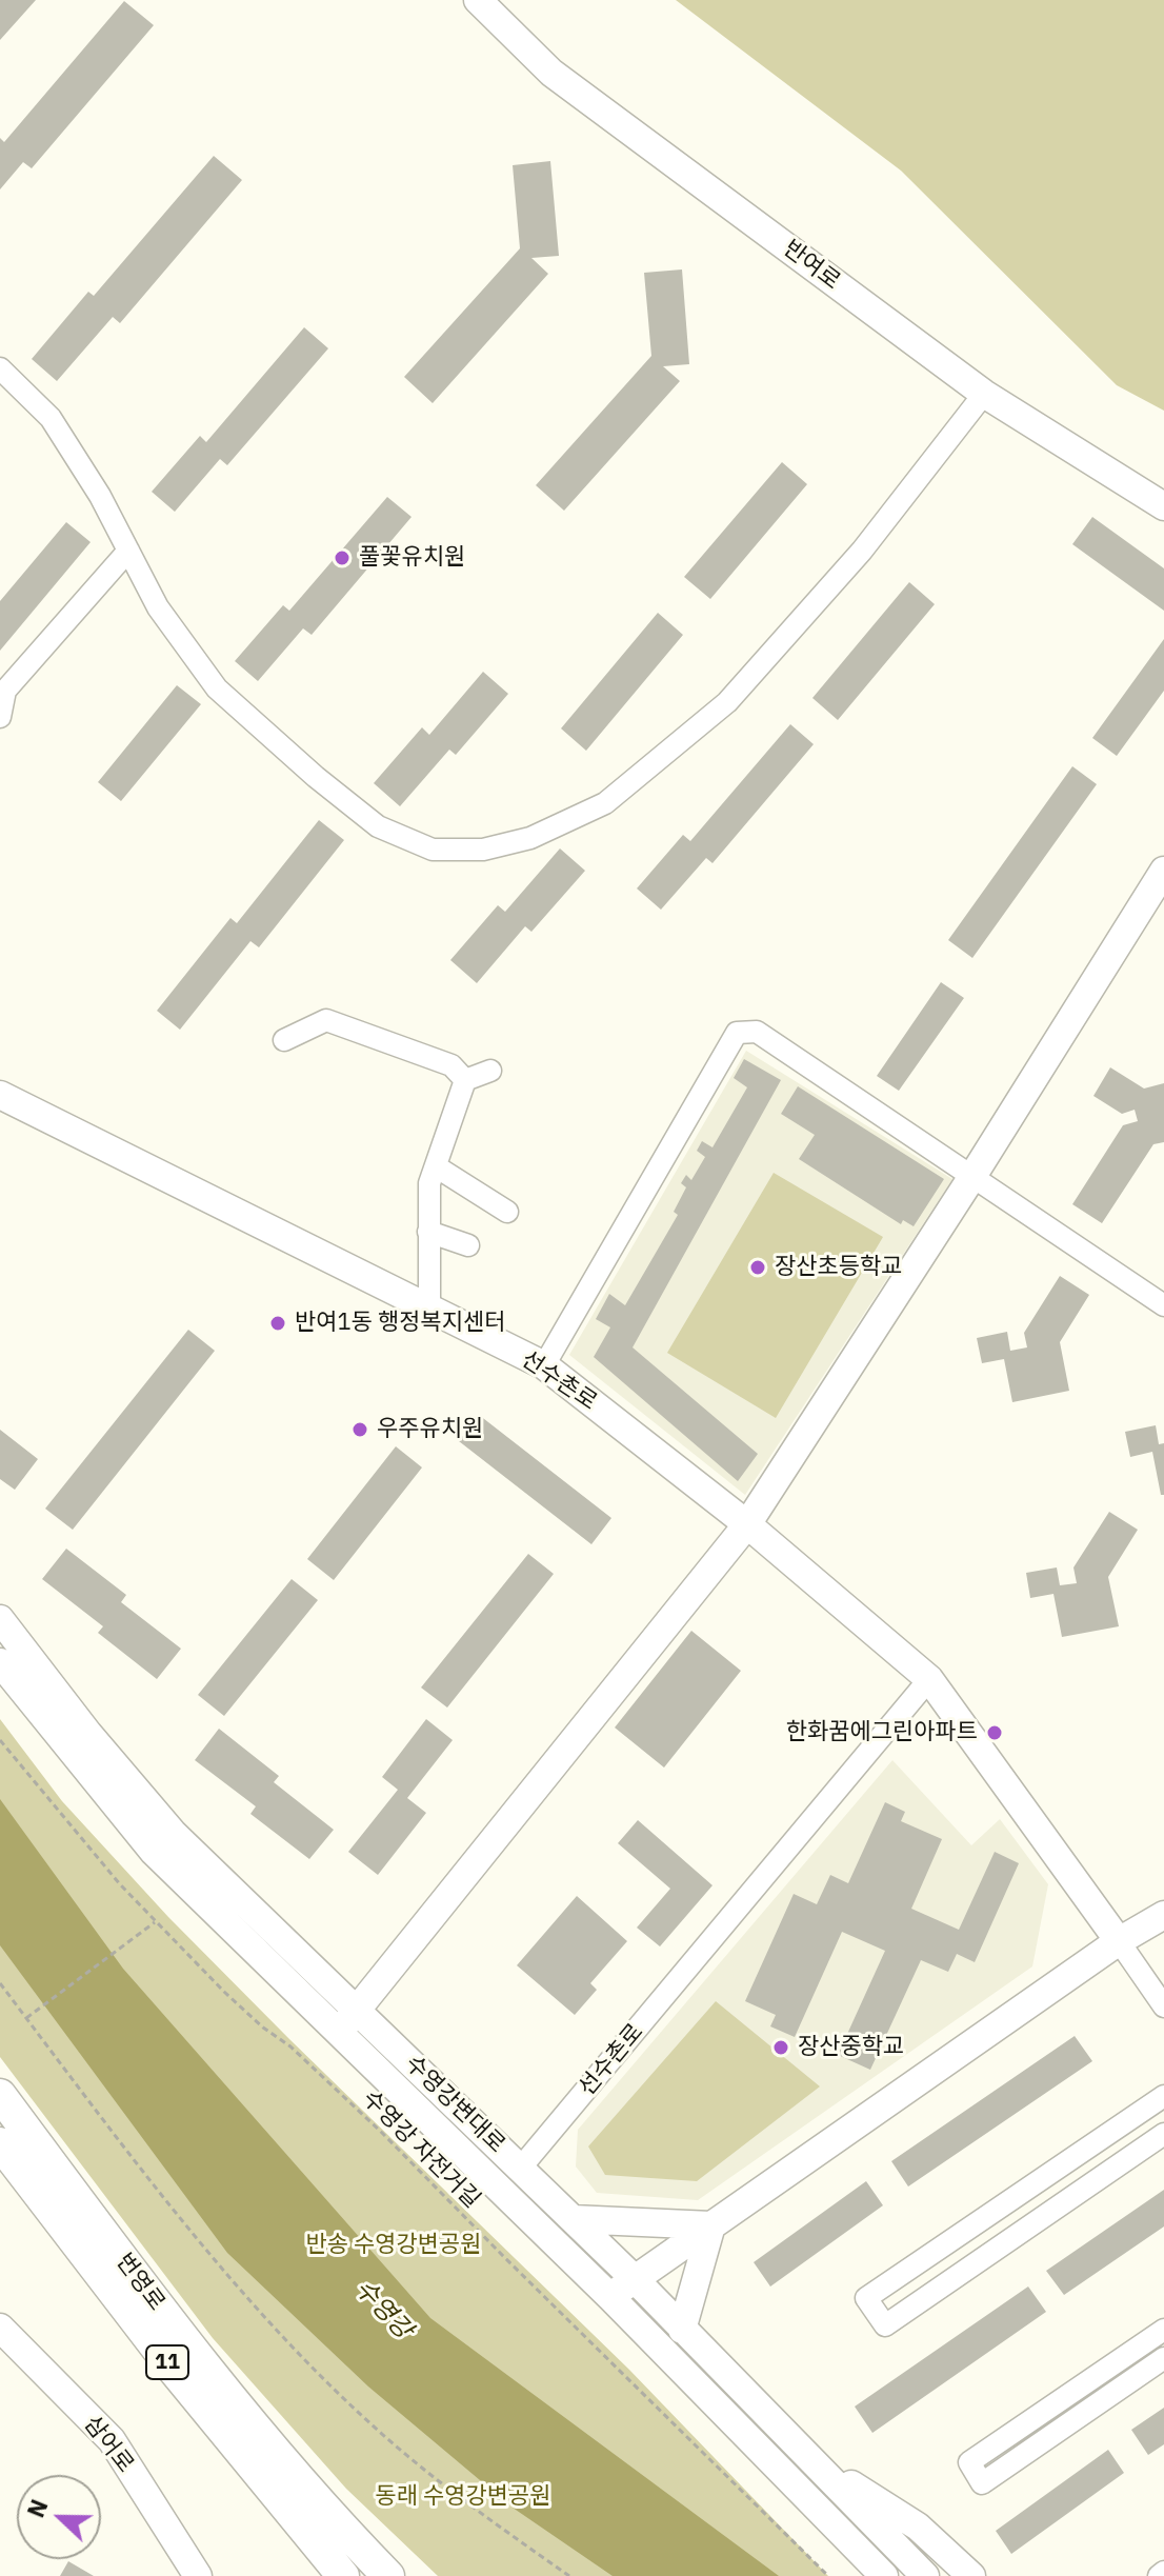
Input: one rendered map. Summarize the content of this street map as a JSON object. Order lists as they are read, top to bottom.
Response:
{
  "streets": {
    "highway": ["번영로", "11"],
    "main road": [
      "반여로",
      "선수촌로",
      "수영강변대로",
      "삼어로"
    ],
    "path": ["수영강 자전거길"]
  },
  "crossings": [
    ["선수촌로", "수영강변대로"]
  ],
  "water": ["수영강"],
  "parks": ["반송 수영강변공원", "동래 수영강변공원"],
  "places": [
    "풀꽃유치원",
    "장산초등학교",
    "반여1동 행정복지센터",
    "우주유치원",
    "한화꿈에그린아파트",
    "장산중학교"
  ],
  "north": "left"
}
